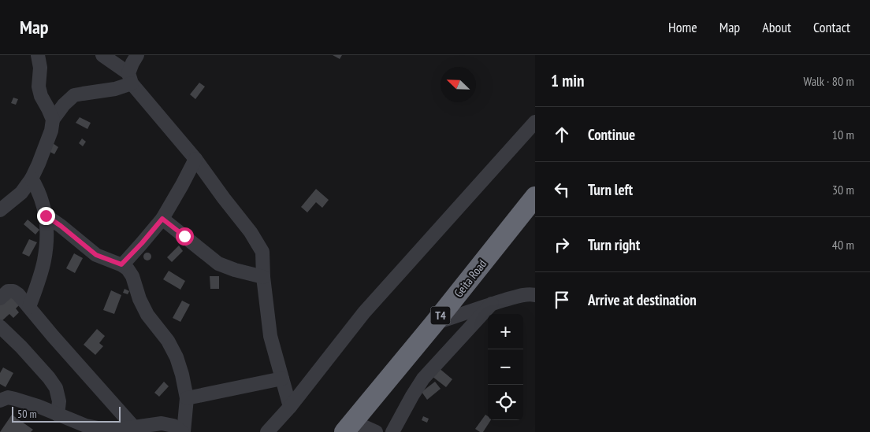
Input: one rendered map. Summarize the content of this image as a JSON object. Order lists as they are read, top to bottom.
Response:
{
  "streets": {
    "highway": ["Geita Road", "T4"]
  },
  "scale_bar": "50 m",
  "north": "top left",
  "page": {
    "header": "Map",
    "nav": [
      "Home",
      "Map",
      "About",
      "Contact"
    ],
    "heading": ["1 min", "Walk · 80 m"],
    "list": [
      ["Continue", "10 m"],
      ["Turn left", "30 m"],
      ["Turn right", "40 m"],
      "Arrive at destination"
    ],
    "map_buttons": ["+", "−"],
    "scale": "50 m"
  }
}
